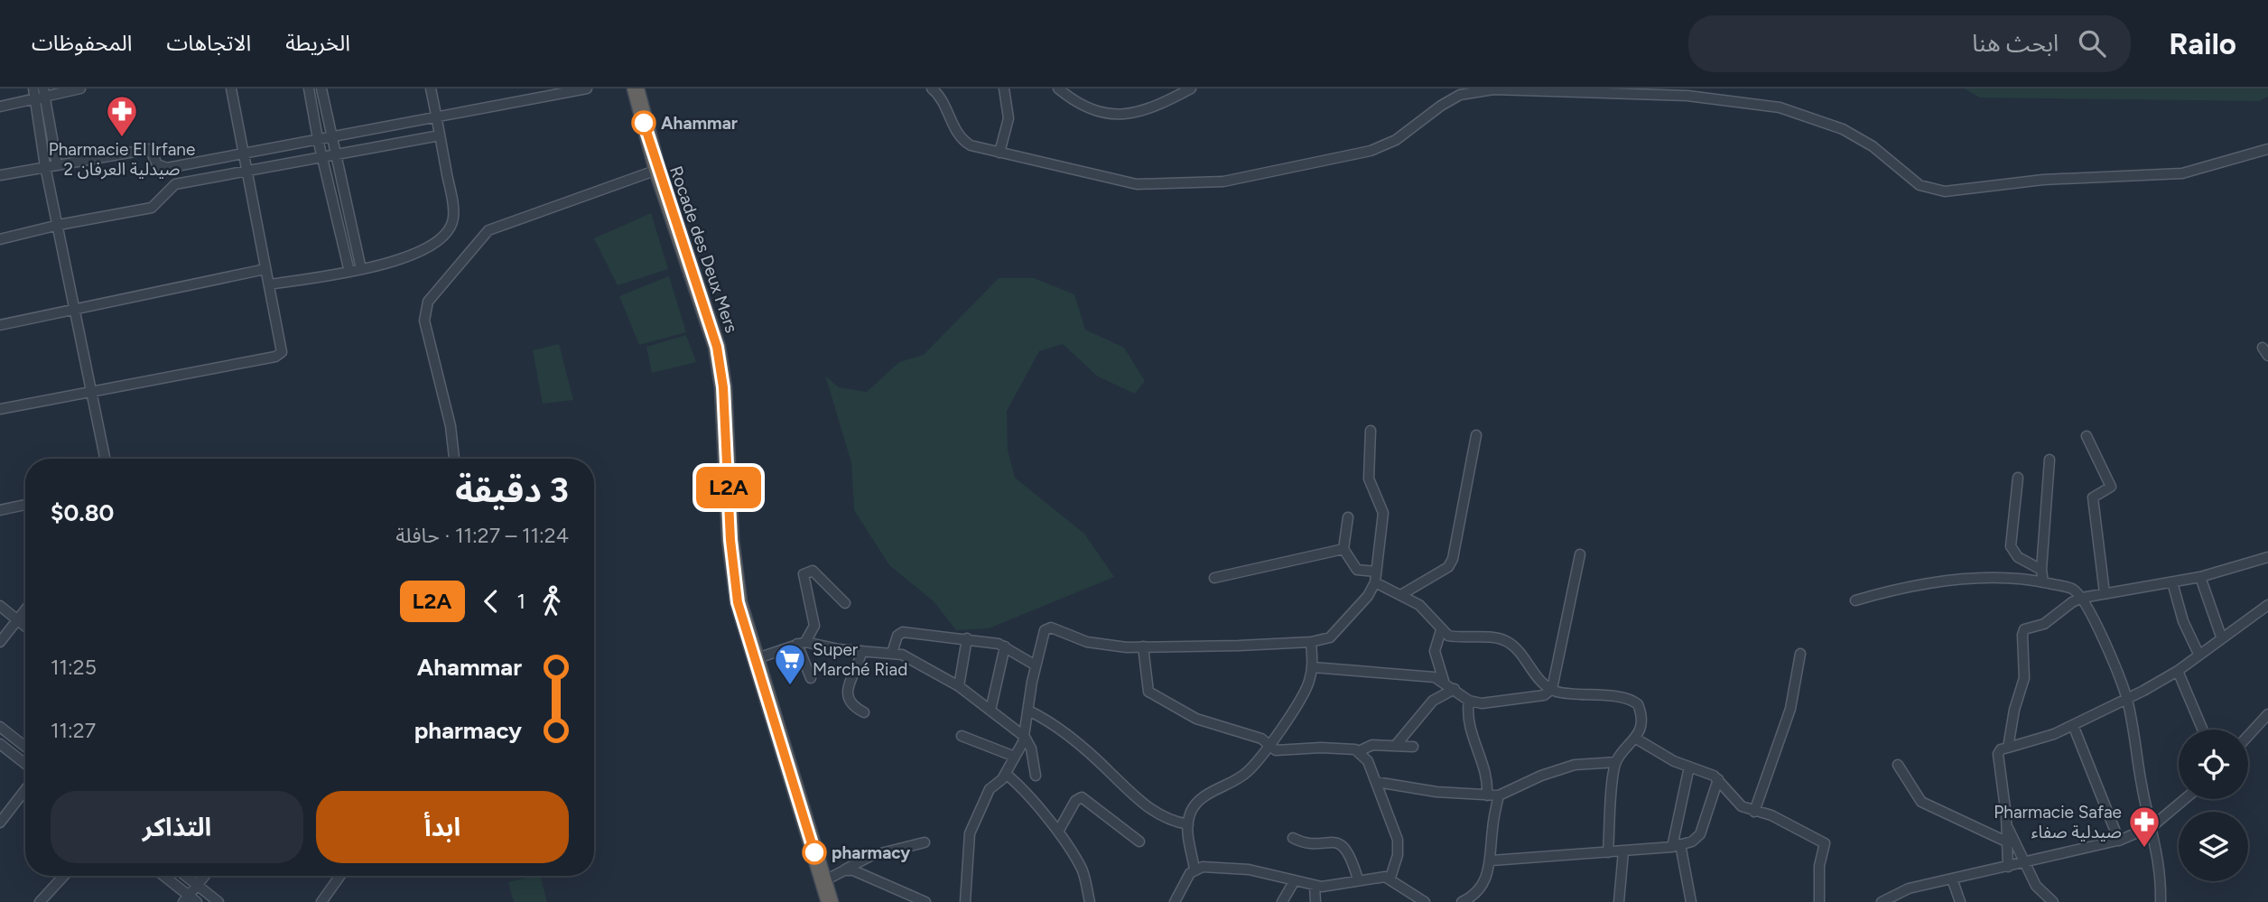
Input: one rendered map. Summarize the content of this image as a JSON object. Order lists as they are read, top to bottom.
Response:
{
  "streets": {
    "highway": ["Rocade des Deux Mers"]
  },
  "places": {
    "other": ["Ahammar", "pharmacy"],
    "pharmacy": ["Pharmacie El Irfane صيدلية العرفان 2", "Pharmacie Safae صيدلية صفاء"],
    "supermarket": ["Super Marché Riad"]
  },
  "lines": ["bus line L2A"],
  "page": {
    "header": "Railo",
    "search": "ابحث هنا",
    "nav": ["الخريطة", "الاتجاهات", "المحفوظات"],
    "on_map": "L2A",
    "heading": ["3 دقيقة", "11:24 – 11:27 · حافلة", "$0.80"],
    "legs": ["1", "L2A"],
    "list": [
      {
        "name": "Ahammar",
        "value": "11:25"
      },
      {
        "name": "pharmacy",
        "value": "11:27"
      }
    ],
    "buttons": ["ابدأ", "التذاكر"]
  }
}
